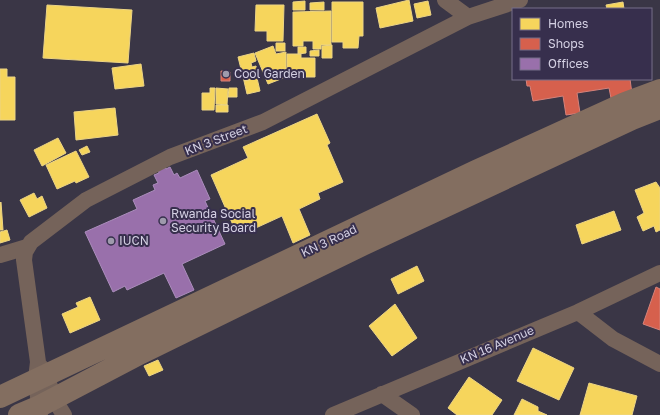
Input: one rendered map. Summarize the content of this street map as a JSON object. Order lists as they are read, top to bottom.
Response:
{
  "streets": {
    "highway": ["KN 3 Road"],
    "street": ["KN 3 Street", "KN 16 Avenue"]
  },
  "places": ["Cool Garden", "Rwanda Social Security Board", "IUCN"],
  "legend": ["Homes", "Shops", "Offices"]
}
